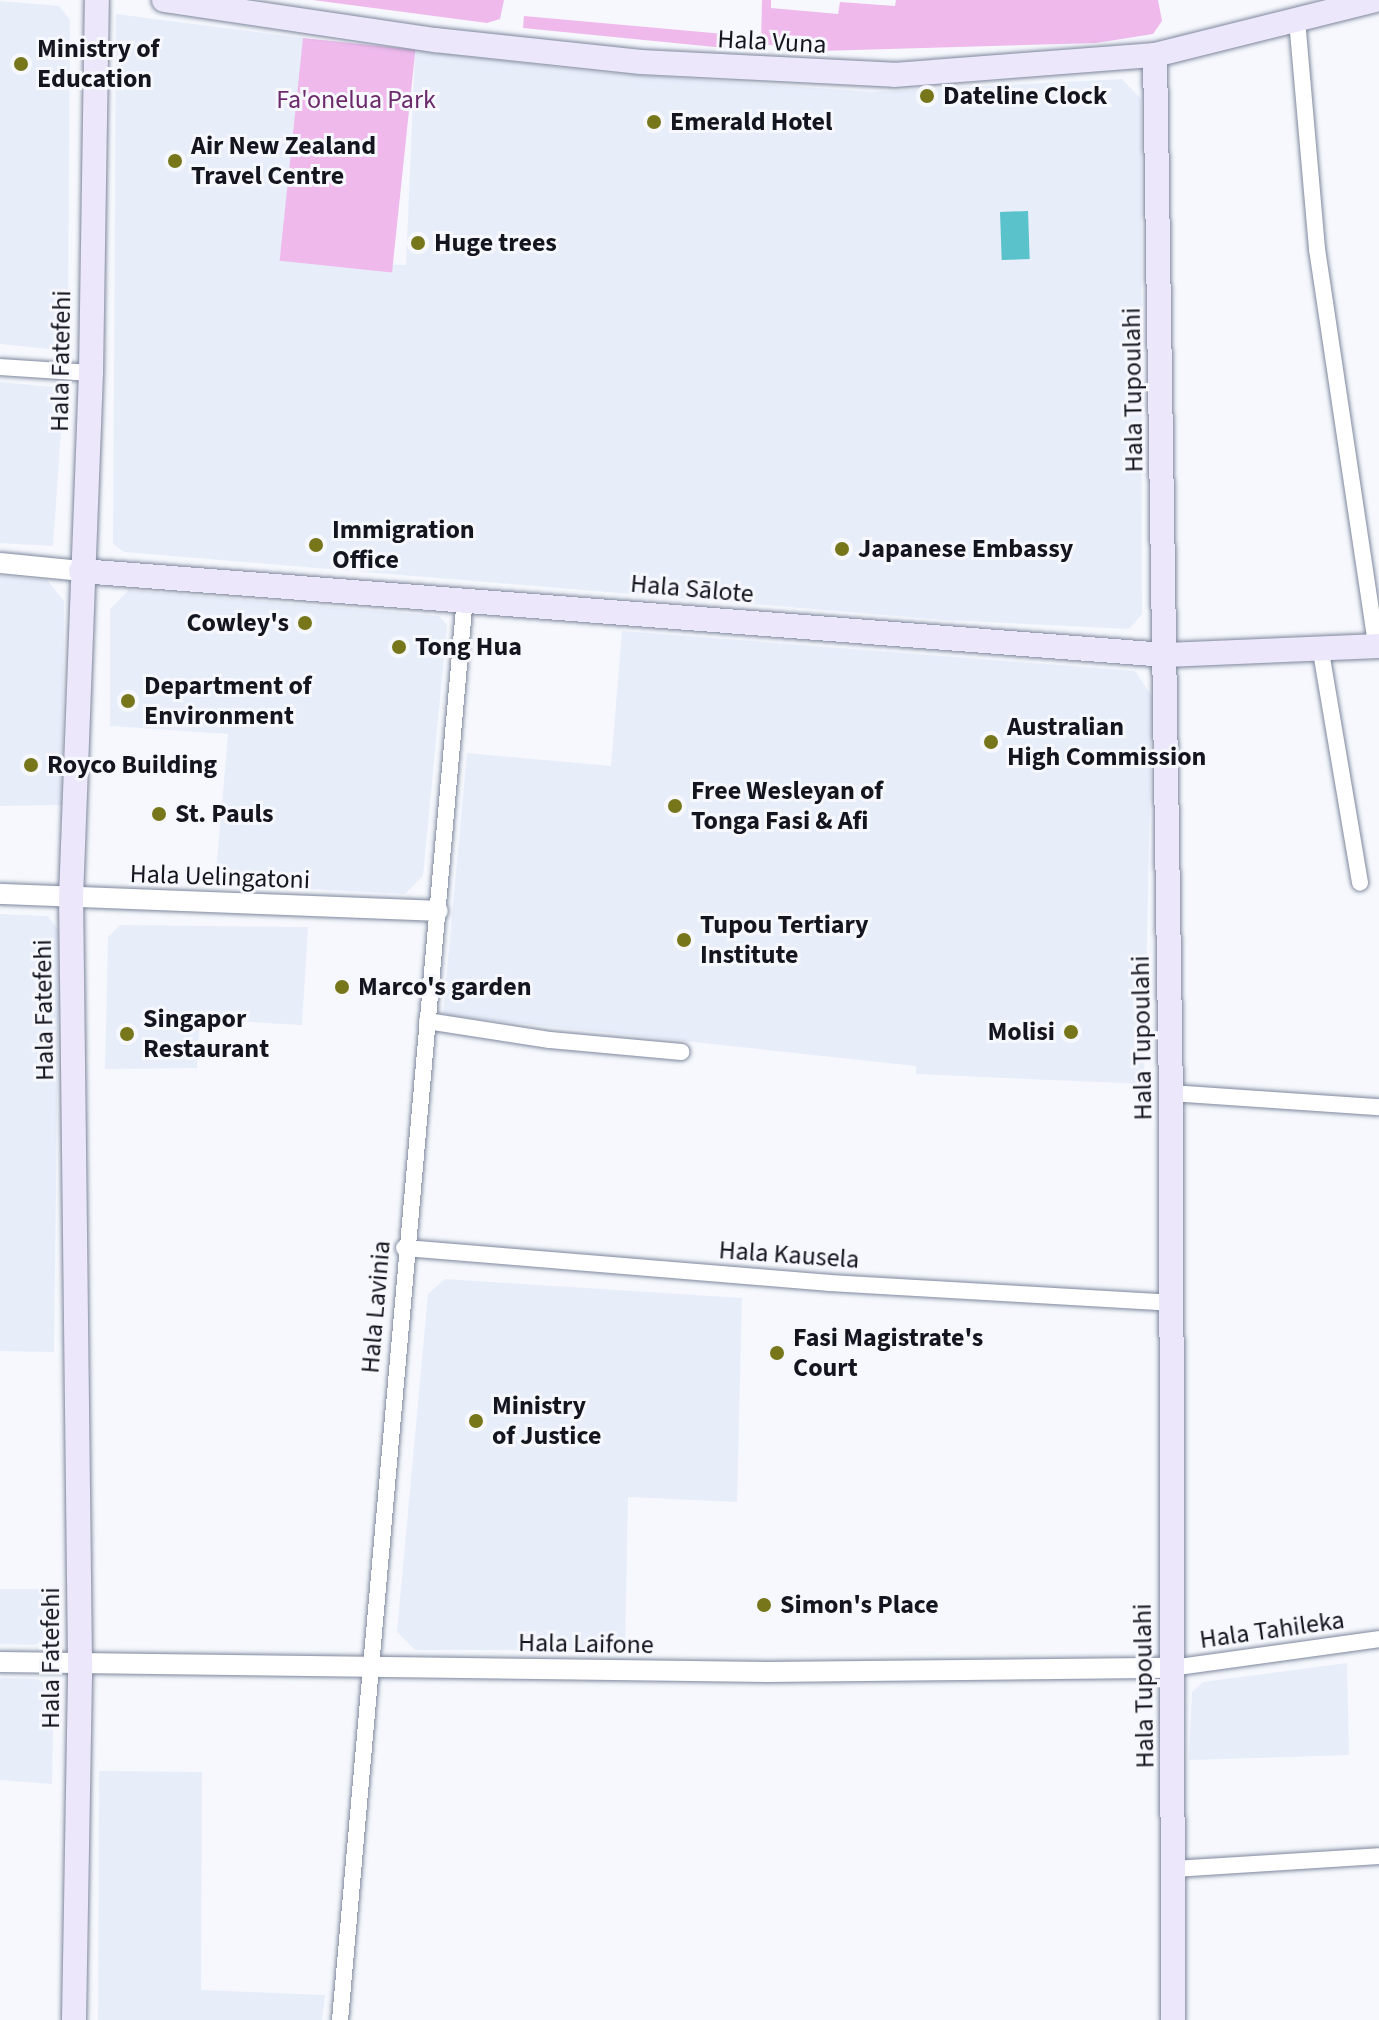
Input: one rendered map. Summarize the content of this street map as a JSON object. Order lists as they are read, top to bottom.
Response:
{
  "streets": {
    "main road": [
      "Hala Vuna",
      "Hala Fatefehi",
      "Hala Tupoulahi",
      "Hala Sālote"
    ],
    "street": [
      "Hala Uelingatoni",
      "Hala Kausela",
      "Hala Lavinia",
      "Hala Tahileka",
      "Hala Laifone"
    ]
  },
  "crossings": [
    ["Hala Vuna", "Hala Tupoulahi"],
    ["Hala Fatefehi", "Hala Sālote"],
    ["Hala Fatefehi", "Hala Uelingatoni"],
    ["Hala Fatefehi", "Hala Laifone"],
    ["Hala Tupoulahi", "Hala Sālote"],
    ["Hala Tupoulahi", "Hala Kausela"],
    ["Hala Tupoulahi", "Hala Tahileka"],
    ["Hala Tupoulahi", "Hala Laifone"],
    ["Hala Sālote", "Hala Lavinia"],
    ["Hala Uelingatoni", "Hala Lavinia"],
    ["Hala Kausela", "Hala Lavinia"],
    ["Hala Lavinia", "Hala Laifone"],
    ["Hala Tahileka", "Hala Laifone"]
  ],
  "parks": ["Fa'onelua Park"],
  "places": [
    "Ministry of Education",
    "Dateline Clock",
    "Emerald Hotel",
    "Air New Zealand Travel Centre",
    "Huge trees",
    "Immigration Office",
    "Japanese Embassy",
    "Cowley's",
    "Tong Hua",
    "Department of Environment",
    "Australian High Commission",
    "Royco Building",
    "Free Wesleyan of Tonga Fasi & Afi",
    "St. Pauls",
    "Tupou Tertiary Institute",
    "Marco's garden",
    "Molisi",
    "Singapor Restaurant",
    "Fasi Magistrate's Court",
    "Ministry of Justice",
    "Simon's Place"
  ]
}
